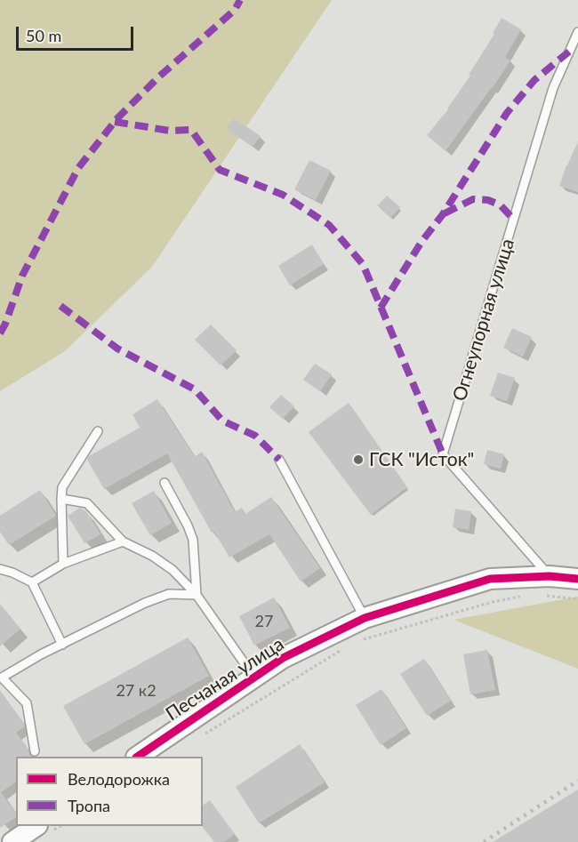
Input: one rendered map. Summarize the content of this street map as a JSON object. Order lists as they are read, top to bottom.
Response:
{
  "streets": {
    "street": ["Песчаная улица"],
    "lane": ["Огнеупорная улица"]
  },
  "crossings": [
    ["Огнеупорная улица", "Песчаная улица"]
  ],
  "places": ["ГСК \"Исток\""],
  "house_numbers": ["27", "27 к2"],
  "legend": ["Велодорожка", "Тропа"],
  "scale_bar": "50 m"
}
